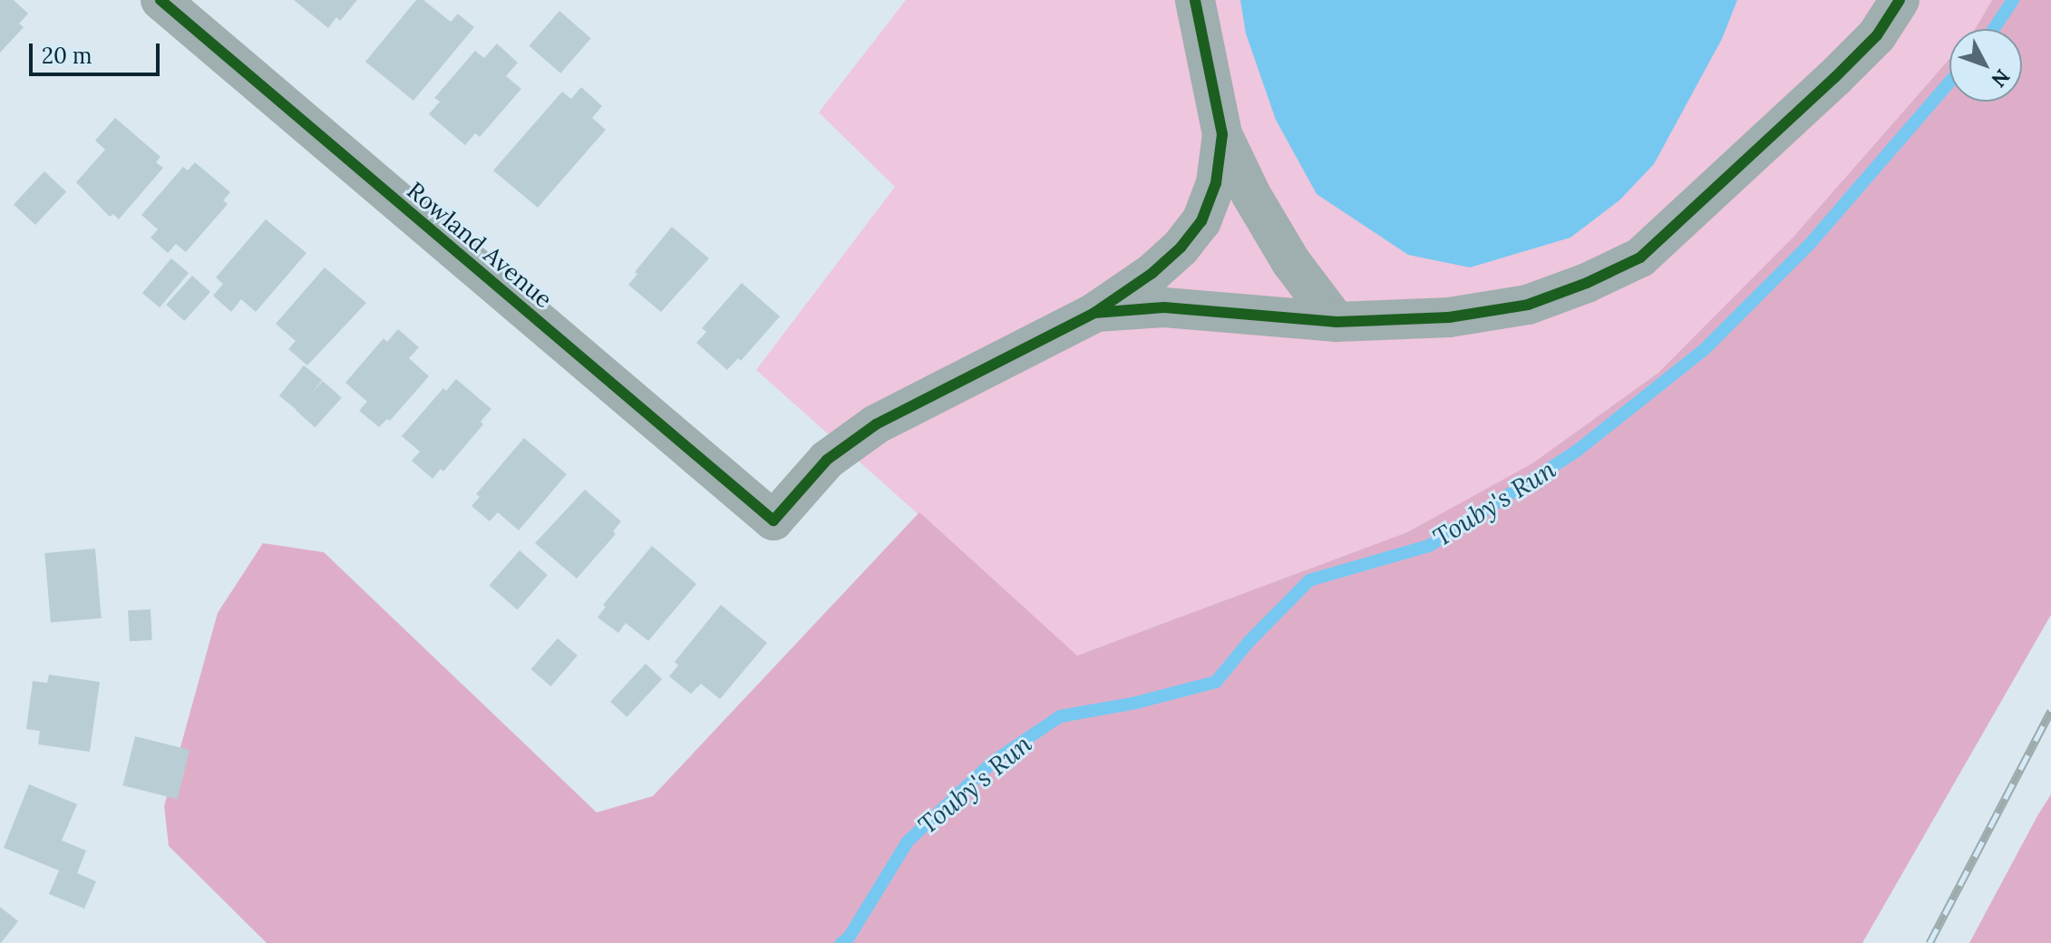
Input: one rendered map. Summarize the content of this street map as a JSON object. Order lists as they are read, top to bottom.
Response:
{
  "streets": {
    "street": ["Rowland Avenue"]
  },
  "water": ["Touby's Run"],
  "scale_bar": "20 m",
  "north": "bottom right"
}
